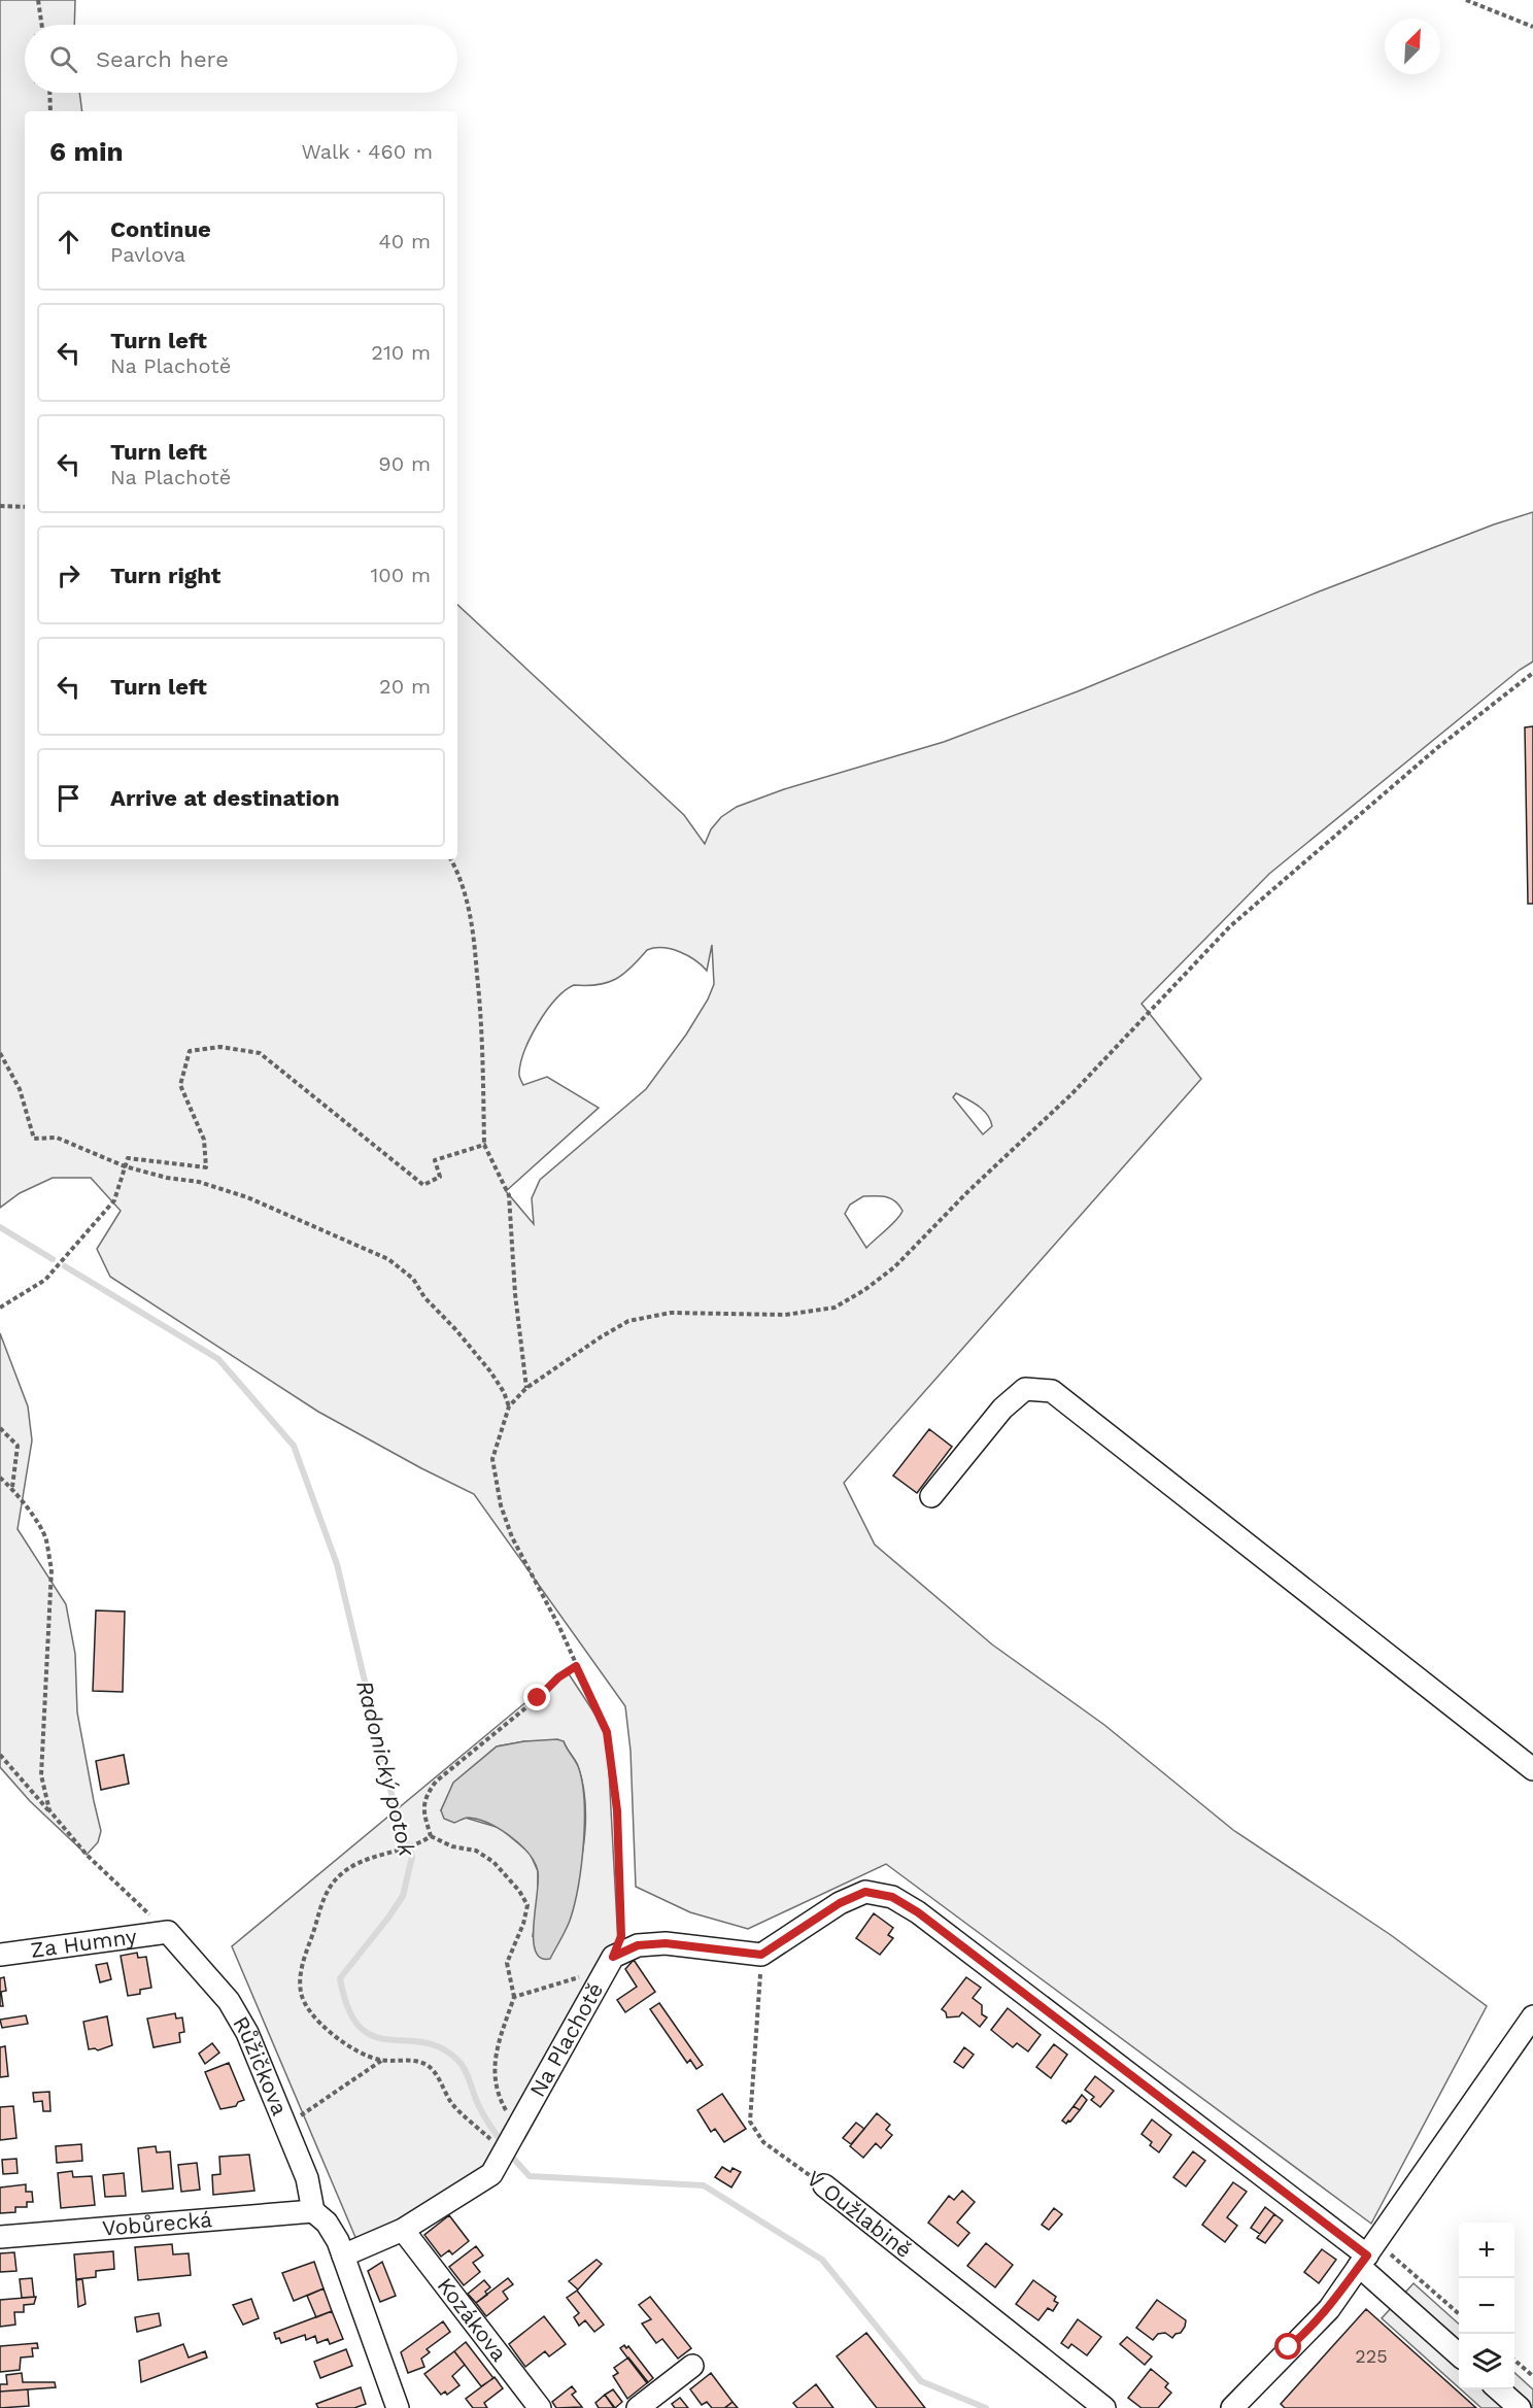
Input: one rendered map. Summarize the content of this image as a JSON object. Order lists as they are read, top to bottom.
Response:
{
  "streets": {
    "street": [
      "Za Humny",
      "Na Plachotě",
      "Růžičkova",
      "V Oužlabině",
      "Vobůrecká",
      "Kozákova"
    ]
  },
  "crossings": [
    ["Za Humny", "Růžičkova"],
    ["Na Plachotě", "V Oužlabině"],
    ["Na Plachotě", "Kozákova"],
    ["Růžičkova", "Vobůrecká"]
  ],
  "water": ["Radonický potok"],
  "house_numbers": ["225"],
  "north": "top right",
  "page": {
    "search": "Search here",
    "heading": ["6 min", "Walk · 460 m"],
    "list": [
      ["Continue", "Pavlova", "40 m"],
      ["Turn left", "Na Plachotě", "210 m"],
      ["Turn left", "Na Plachotě", "90 m"],
      ["Turn right", "100 m"],
      ["Turn left", "20 m"],
      "Arrive at destination"
    ],
    "map_buttons": ["+", "−"]
  }
}
